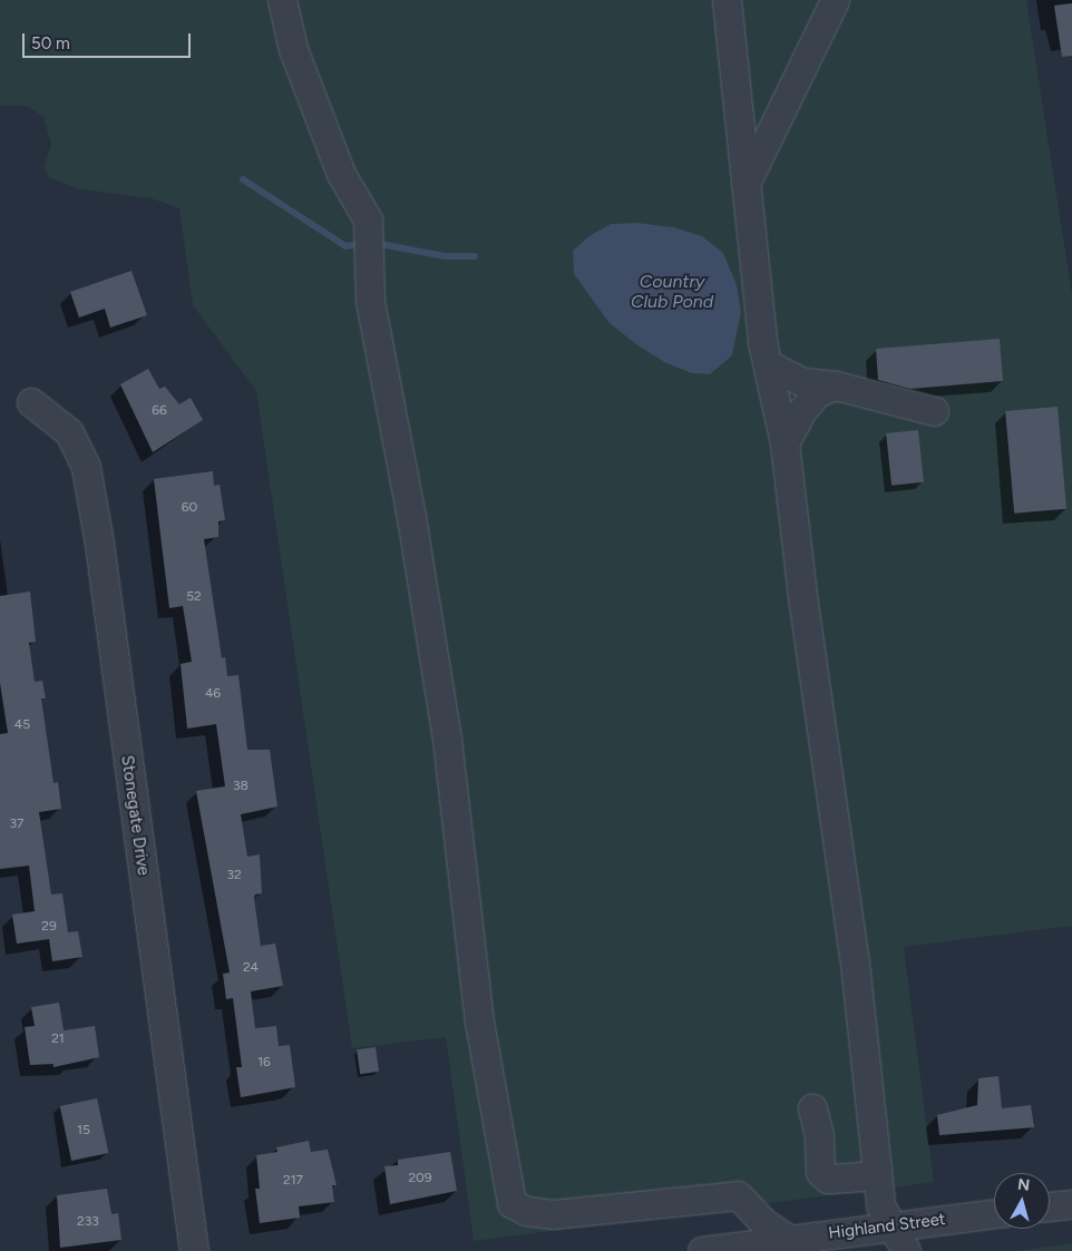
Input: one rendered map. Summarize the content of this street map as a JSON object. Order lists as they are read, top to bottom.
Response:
{
  "streets": {
    "street": ["Stonegate Drive", "Highland Street"]
  },
  "water": ["Country Club Pond"],
  "house_numbers": [
    "66",
    "60",
    "52",
    "46",
    "45",
    "38",
    "37",
    "32",
    "29",
    "24",
    "21",
    "16",
    "15",
    "209",
    "217",
    "233"
  ],
  "scale_bar": "50 m",
  "north": "top"
}
